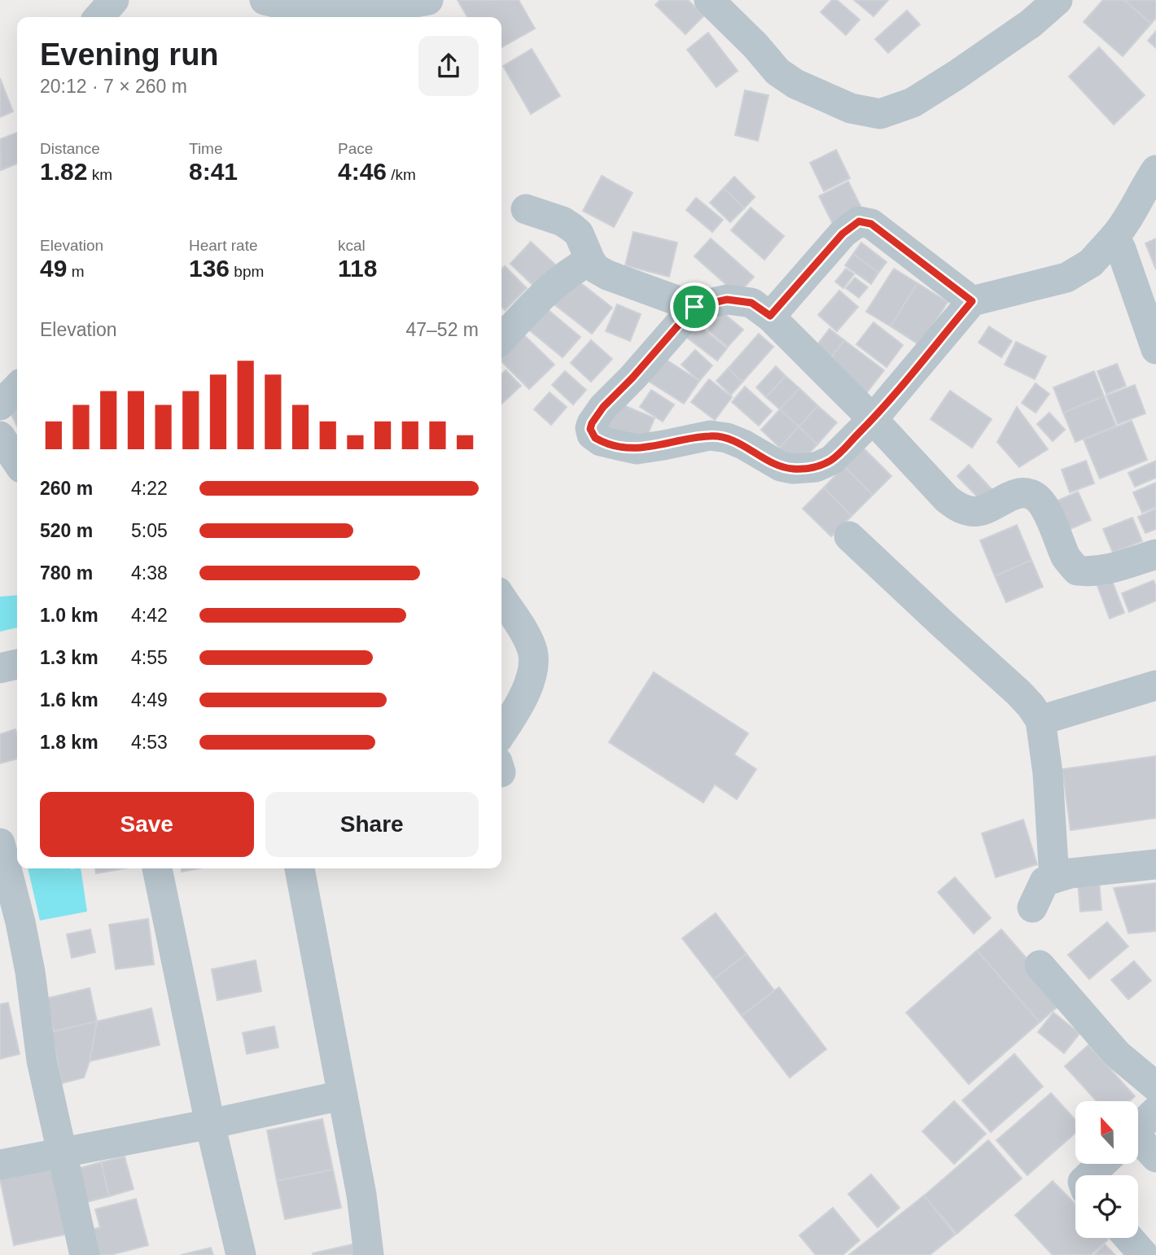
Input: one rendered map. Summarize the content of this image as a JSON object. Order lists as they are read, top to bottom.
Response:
{
  "north": "top",
  "page": {
    "heading": ["Evening run", "20:12 · 7 × 260 m"],
    "stats": [
      ["Distance", "1.82 km"],
      ["Time", "8:41"],
      ["Pace", "4:46 /km"],
      ["Elevation", "49 m"],
      ["Heart rate", "136 bpm"],
      ["kcal", "118"]
    ],
    "chart": ["Elevation", "47–52 m"],
    "list": [
      {
        "name": "260 m",
        "note": "4:22"
      },
      {
        "name": "520 m",
        "note": "5:05"
      },
      {
        "name": "780 m",
        "note": "4:38"
      },
      {
        "name": "1.0 km",
        "note": "4:42"
      },
      {
        "name": "1.3 km",
        "note": "4:55"
      },
      {
        "name": "1.6 km",
        "note": "4:49"
      },
      {
        "name": "1.8 km",
        "note": "4:53"
      }
    ],
    "buttons": ["Save", "Share"]
  }
}
